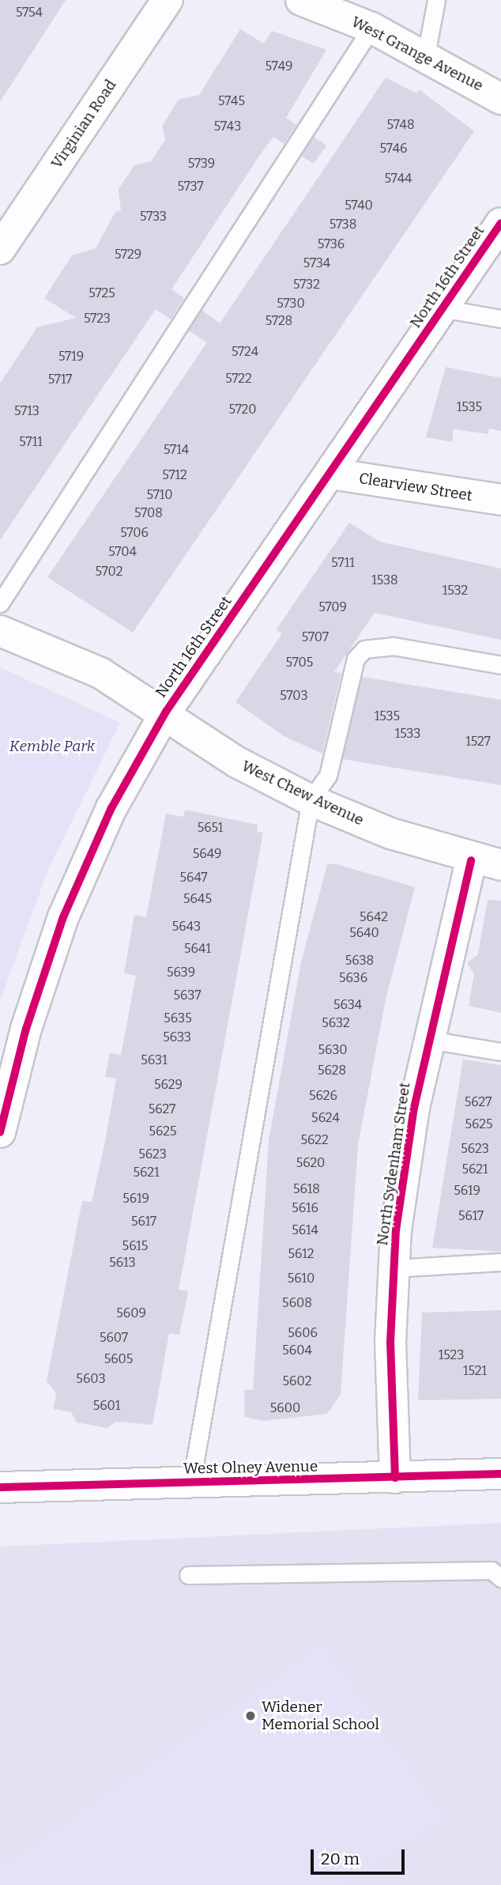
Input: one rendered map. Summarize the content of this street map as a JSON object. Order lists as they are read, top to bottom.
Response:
{
  "streets": {
    "street": [
      "West Grange Avenue",
      "Virginian Road",
      "North 16th Street",
      "Clearview Street",
      "West Chew Avenue",
      "North Sydenham Street",
      "West Olney Avenue"
    ]
  },
  "crossings": [
    ["North 16th Street", "Clearview Street"],
    ["North 16th Street", "West Chew Avenue"],
    ["West Chew Avenue", "North Sydenham Street"],
    ["North Sydenham Street", "West Olney Avenue"]
  ],
  "parks": ["Kemble Park"],
  "places": ["Widener Memorial School"],
  "house_numbers": [
    "5754",
    "5749",
    "5745",
    "5748",
    "5743",
    "5746",
    "5739",
    "5744",
    "5737",
    "5740",
    "5733",
    "5738",
    "5736",
    "5729",
    "5734",
    "5732",
    "5725",
    "5730",
    "5723",
    "5728",
    "5724",
    "5719",
    "5722",
    "5717",
    "1535",
    "5720",
    "5713",
    "5711",
    "5714",
    "5712",
    "5710",
    "5708",
    "5706",
    "5704",
    "5711",
    "5702",
    "1538",
    "1532",
    "5709",
    "5707",
    "5705",
    "5703",
    "1535",
    "1533",
    "1527",
    "5651",
    "5649",
    "5647",
    "5645",
    "5642",
    "5643",
    "5640",
    "5641",
    "5638",
    "5639",
    "5636",
    "5637",
    "5634",
    "5635",
    "5632",
    "5633",
    "5630",
    "5631",
    "5628",
    "5629",
    "5626",
    "5627",
    "5627",
    "5624",
    "5625",
    "5625",
    "5622",
    "5623",
    "5623",
    "5620",
    "5621",
    "5621",
    "5618",
    "5619",
    "5619",
    "5616",
    "5617",
    "5617",
    "5614",
    "5615",
    "5612",
    "5613",
    "5610",
    "5608",
    "5609",
    "5606",
    "5607",
    "5604",
    "1523",
    "5605",
    "1521",
    "5603",
    "5602",
    "5601",
    "5600"
  ],
  "scale_bar": "20 m"
}
